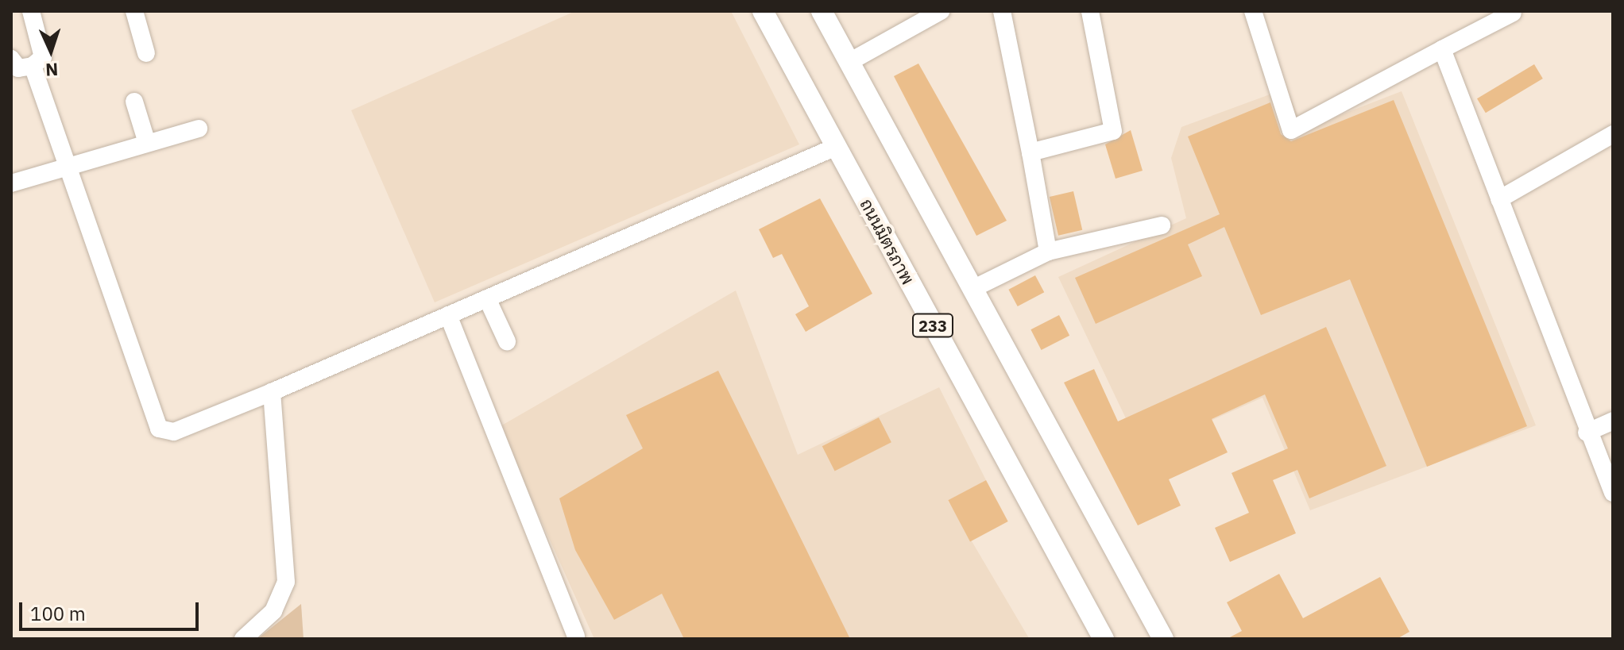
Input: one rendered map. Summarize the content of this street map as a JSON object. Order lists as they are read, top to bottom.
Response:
{
  "streets": {
    "main road": ["ถนนมิตรภาพ", "233"]
  },
  "scale_bar": "100 m",
  "north": "bottom"
}
